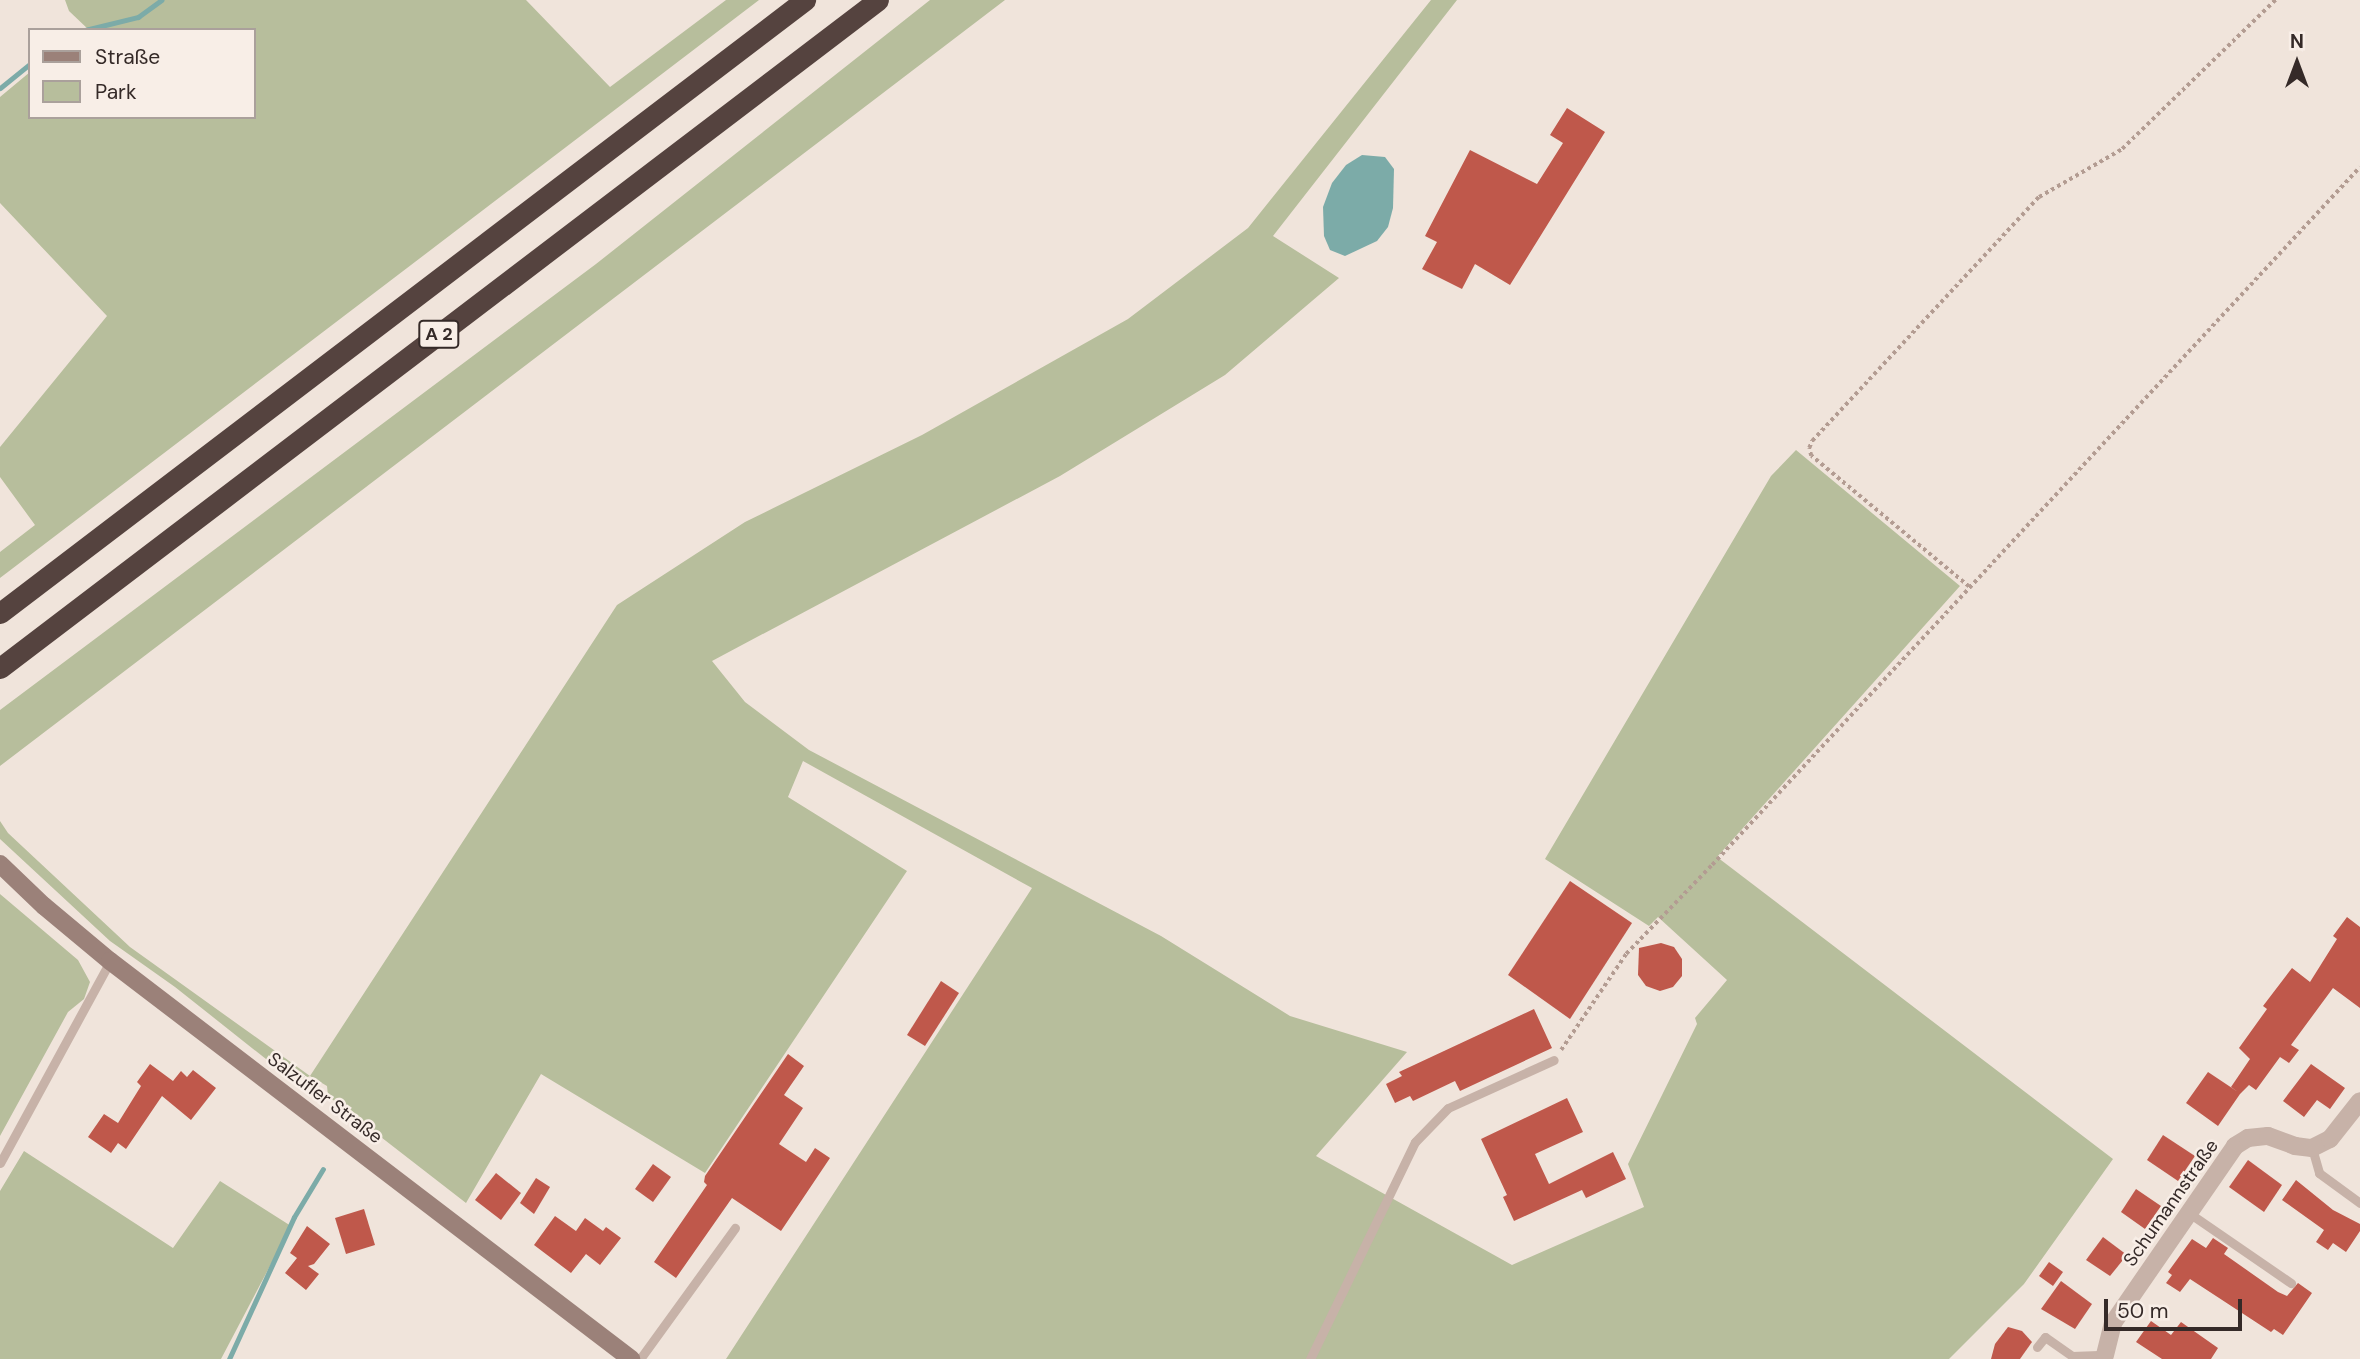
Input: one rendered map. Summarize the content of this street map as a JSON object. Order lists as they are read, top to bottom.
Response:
{
  "streets": {
    "highway": ["A 2"],
    "main road": ["Salzufler Straße"],
    "street": ["Schumannstraße"]
  },
  "legend": ["Straße", "Park"],
  "scale_bar": "50 m",
  "north": "top"
}
